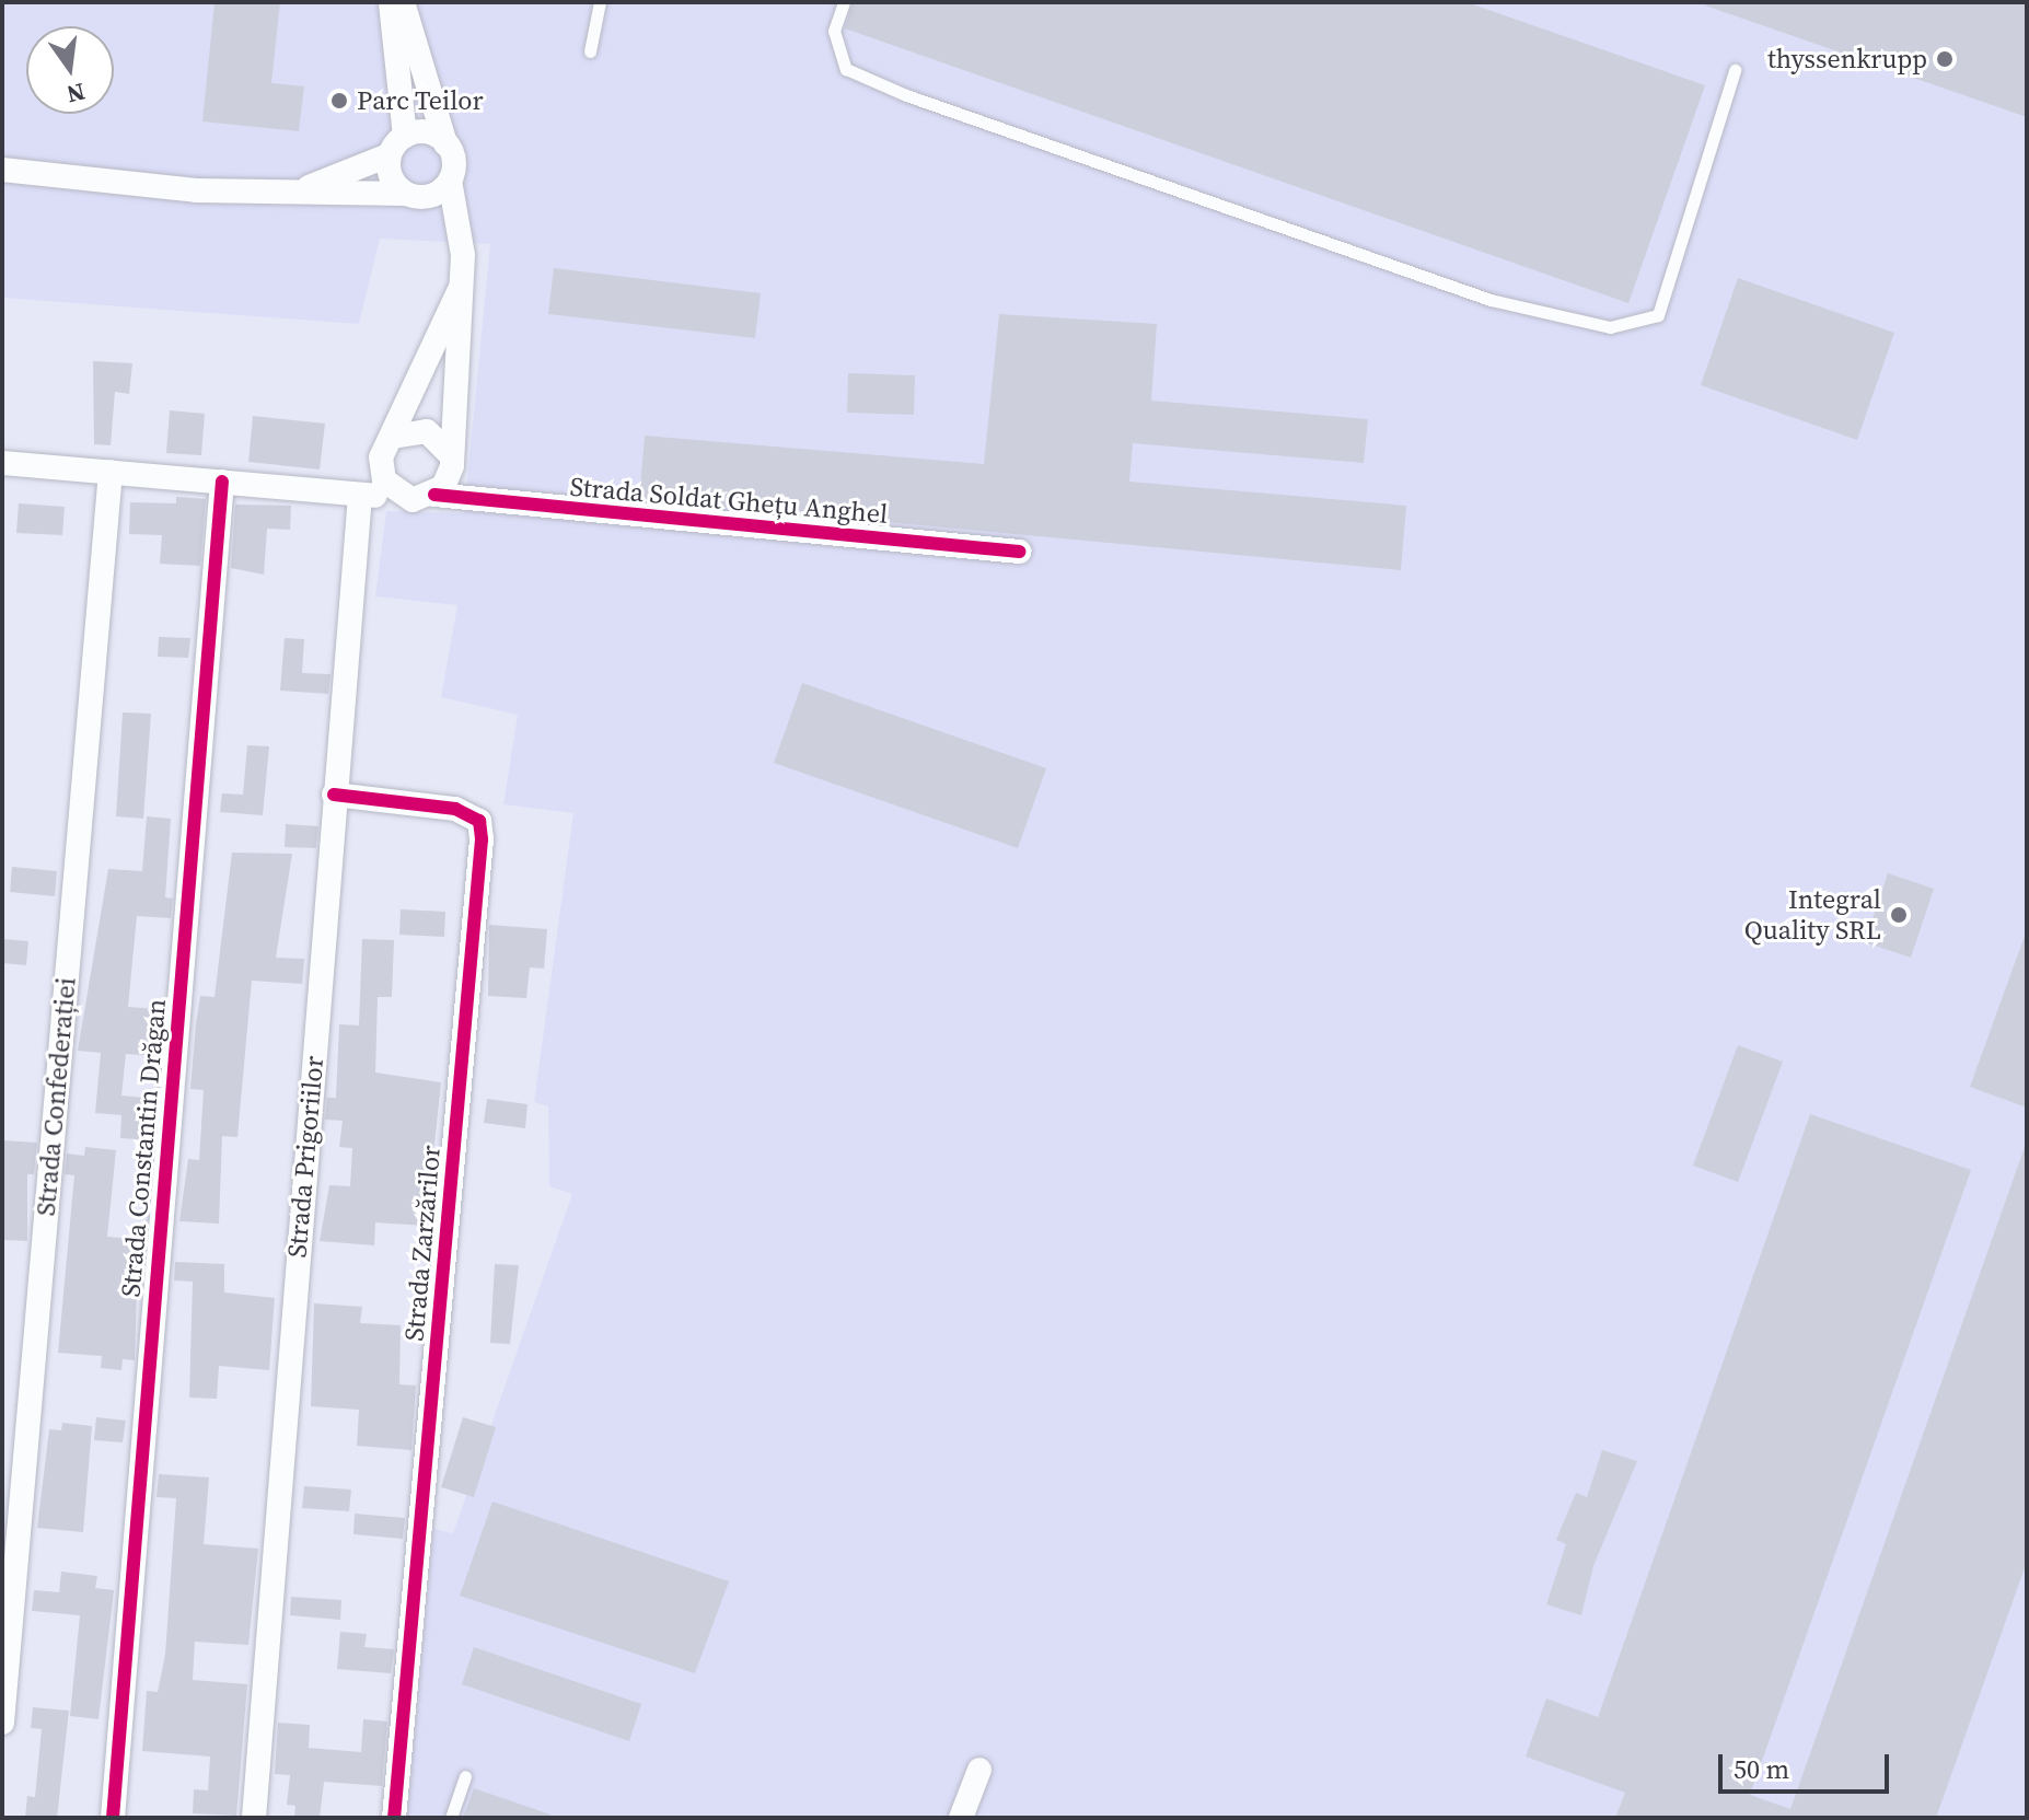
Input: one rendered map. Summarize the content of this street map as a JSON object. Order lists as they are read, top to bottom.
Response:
{
  "streets": {
    "street": [
      "Strada Soldat Ghețu Anghel",
      "Strada Confederației",
      "Strada Constantin Drăgan",
      "Strada Prigoriilor",
      "Strada Zarzărilor"
    ]
  },
  "crossings": [
    ["Strada Prigoriilor", "Strada Zarzărilor"]
  ],
  "places": ["thyssenkrupp", "Parc Teilor", "Integral Quality SRL"],
  "scale_bar": "50 m",
  "north": "bottom"
}
